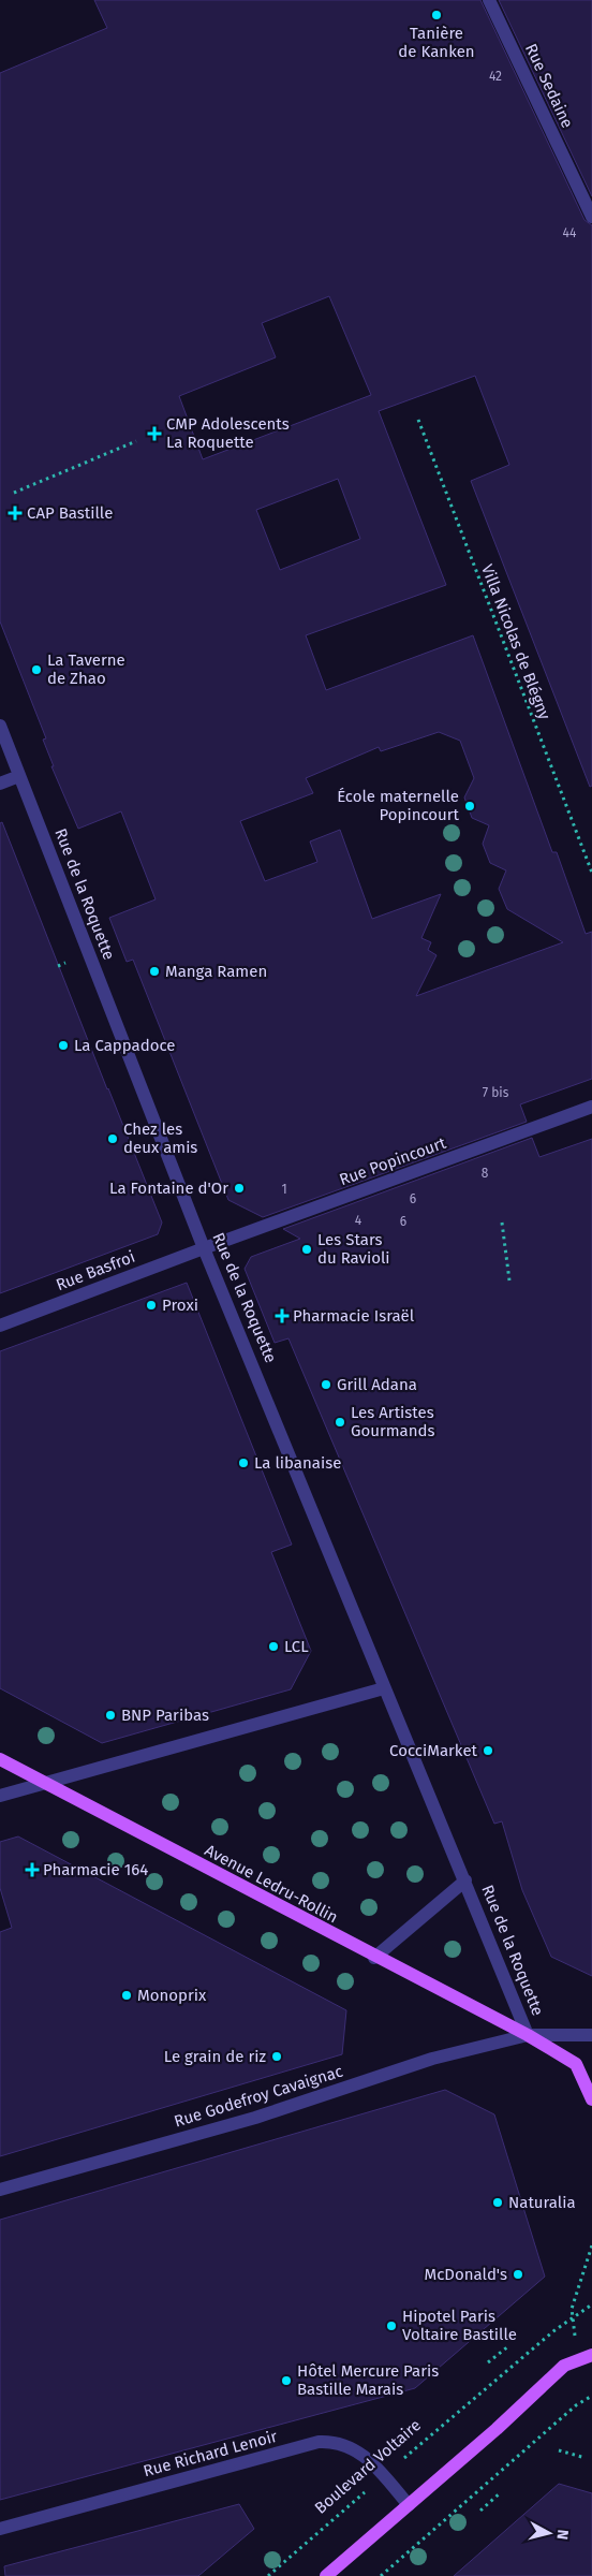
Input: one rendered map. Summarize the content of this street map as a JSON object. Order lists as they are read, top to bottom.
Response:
{
  "streets": {
    "main road": ["Rue de la Roquette", "Avenue Ledru-Rollin"],
    "street": [
      "Rue Sedaine",
      "Rue Popincourt",
      "Rue Basfroi",
      "Rue Godefroy Cavaignac",
      "Rue Richard Lenoir"
    ],
    "path": ["Villa Nicolas de Blégny", "Boulevard Voltaire"]
  },
  "crossings": [
    ["Rue de la Roquette", "Rue Popincourt"],
    ["Rue de la Roquette", "Rue Basfroi"],
    ["Rue de la Roquette", "Avenue Ledru-Rollin"],
    ["Rue de la Roquette", "Rue Godefroy Cavaignac"],
    ["Rue Popincourt", "Rue Basfroi"],
    ["Avenue Ledru-Rollin", "Rue Godefroy Cavaignac"],
    ["Rue Richard Lenoir", "Boulevard Voltaire"]
  ],
  "places": {
    "other": [
      "Tanière de Kanken",
      "La Taverne de Zhao",
      "École maternelle Popincourt",
      "Manga Ramen",
      "La Cappadoce",
      "Chez les deux amis",
      "La Fontaine d'Or",
      "Les Stars du Ravioli",
      "Proxi",
      "Grill Adana",
      "Les Artistes Gourmands",
      "La libanaise",
      "LCL",
      "BNP Paribas",
      "CocciMarket",
      "Monoprix",
      "Le grain de riz",
      "Naturalia",
      "McDonald's",
      "Hipotel Paris Voltaire Bastille",
      "Hôtel Mercure Paris Bastille Marais"
    ],
    "health": [
      "CMP Adolescents La Roquette",
      "CAP Bastille",
      "Pharmacie Israël",
      "Pharmacie 164"
    ]
  },
  "house_numbers": [
    "42",
    "44",
    "7 bis",
    "8",
    "1",
    "6",
    "4",
    "6"
  ],
  "north": "right"
}
